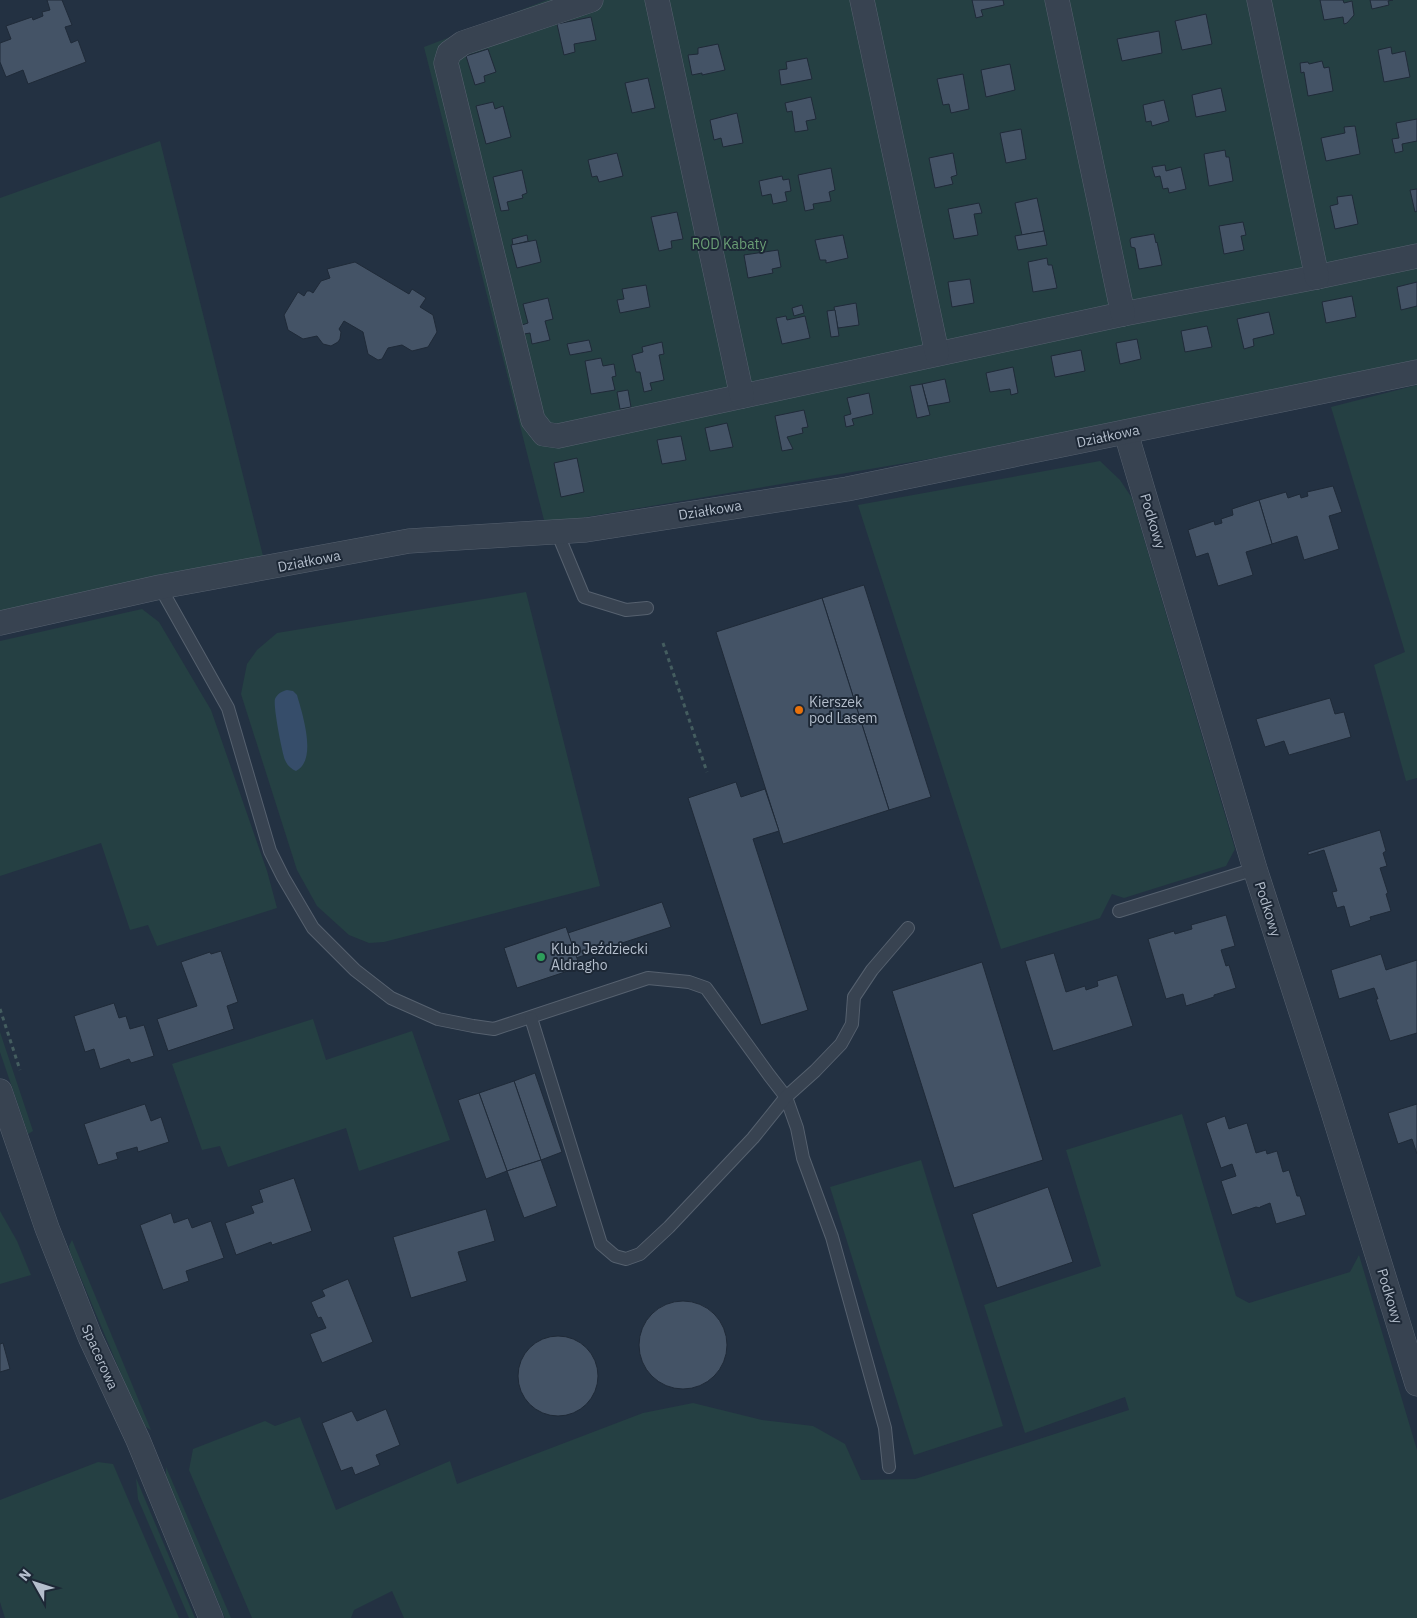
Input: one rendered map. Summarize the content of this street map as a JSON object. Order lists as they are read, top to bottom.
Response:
{
  "streets": {
    "street": ["Działkowa", "Podkowy", "Spacerowa"]
  },
  "crossings": [
    ["Działkowa", "Podkowy"]
  ],
  "parks": ["ROD Kabaty"],
  "places": ["Kierszek pod Lasem", "Klub Jeździecki Aldragho"],
  "north": "top left"
}
